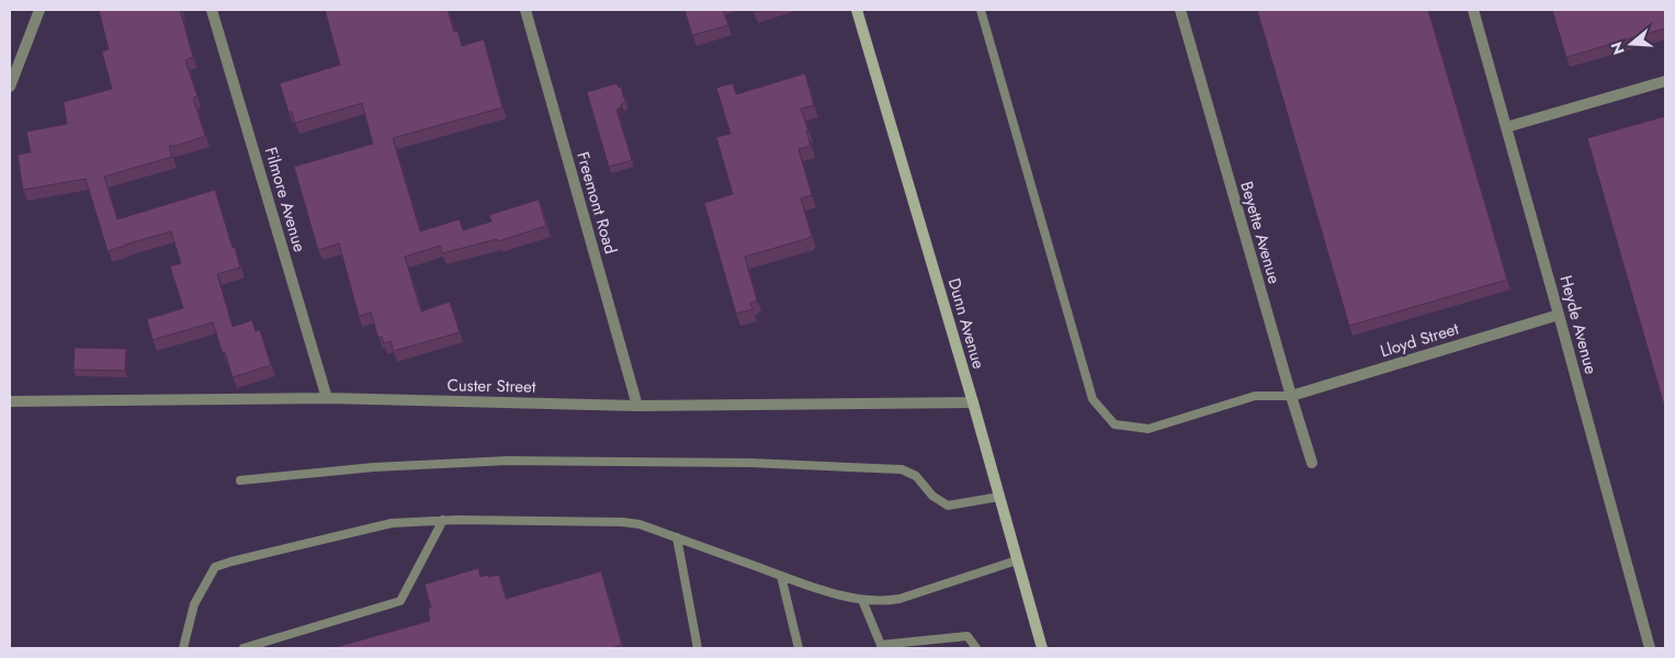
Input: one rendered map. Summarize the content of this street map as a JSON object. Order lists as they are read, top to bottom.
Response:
{
  "streets": {
    "main road": ["Dunn Avenue"],
    "street": [
      "Filmore Avenue",
      "Freemont Road",
      "Beyette Avenue",
      "Heyde Avenue",
      "Lloyd Street",
      "Custer Street"
    ]
  },
  "crossings": [
    ["Filmore Avenue", "Custer Street"],
    ["Freemont Road", "Custer Street"],
    ["Beyette Avenue", "Lloyd Street"],
    ["Dunn Avenue", "Custer Street"],
    ["Heyde Avenue", "Lloyd Street"]
  ],
  "north": "left"
}
